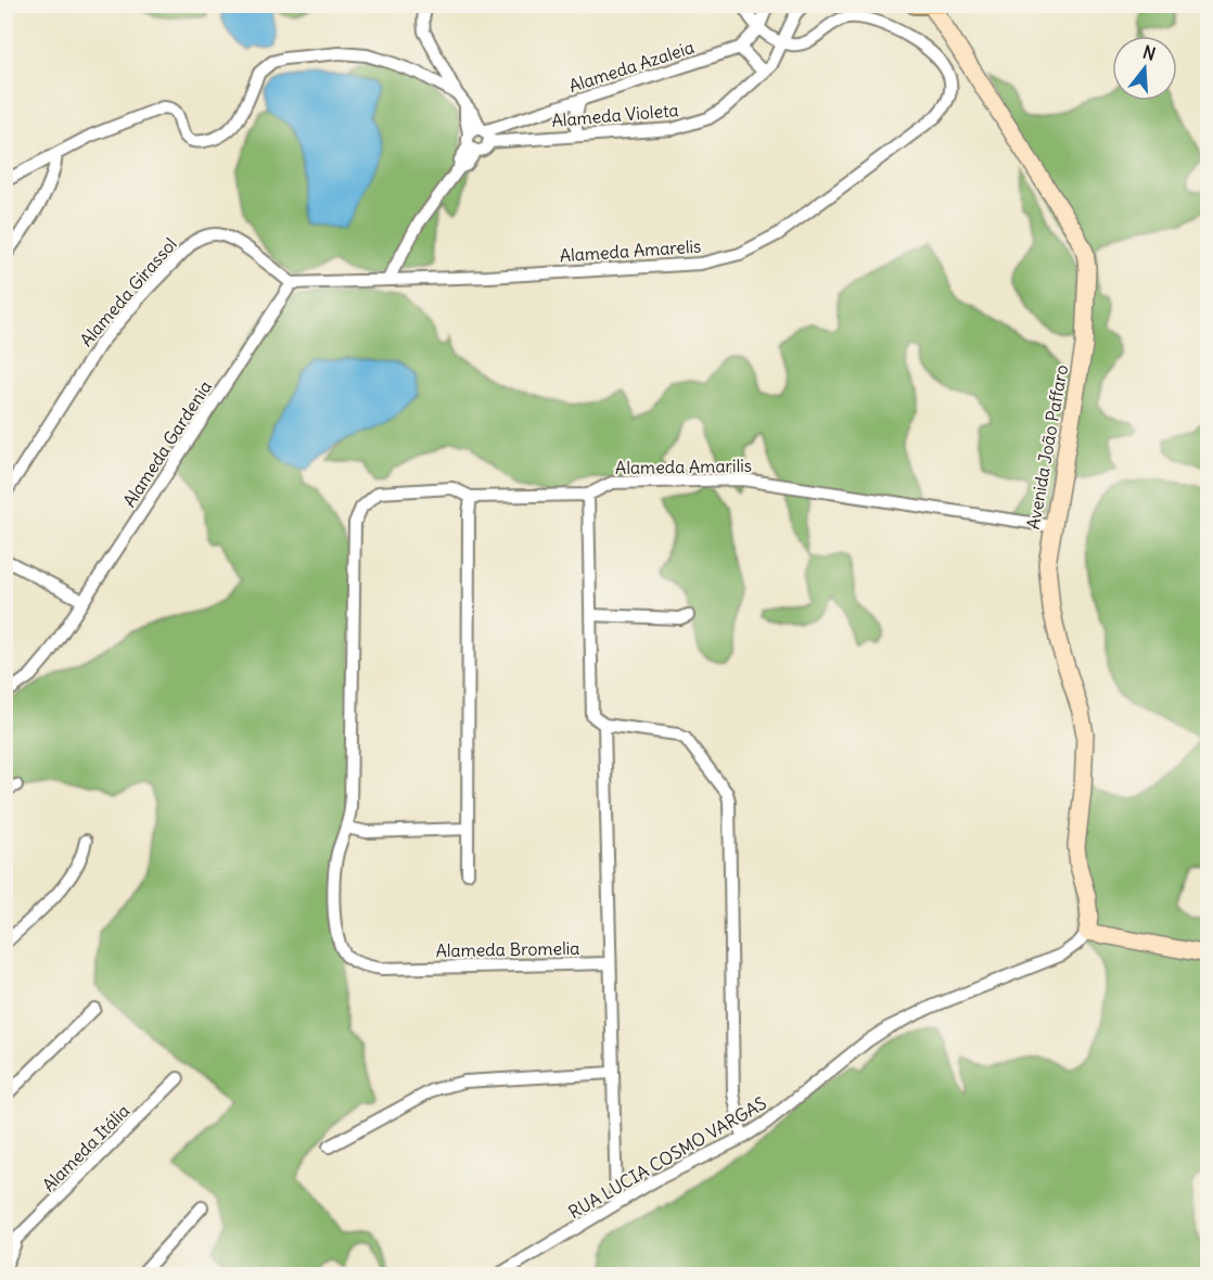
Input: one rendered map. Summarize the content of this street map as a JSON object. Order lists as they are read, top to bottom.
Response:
{
  "streets": {
    "street": [
      "Alameda Azaleia",
      "Alameda Violeta",
      "Alameda Amarelis",
      "Alameda Girassol",
      "Alameda Gardenia",
      "Avenida João Paffaro",
      "Alameda Amarilis",
      "Alameda Bromelia",
      "Alameda Itália",
      "RUA LUCIA COSMO VARGAS"
    ]
  },
  "crossings": [
    ["Alameda Azaleia", "Alameda Violeta"],
    ["Alameda Violeta", "Alameda Amarelis"],
    ["Alameda Girassol", "Alameda Gardenia"],
    ["Avenida João Paffaro", "Alameda Amarilis"],
    ["Avenida João Paffaro", "RUA LUCIA COSMO VARGAS"],
    ["Alameda Amarilis", "Alameda Bromelia"]
  ],
  "north": "top"
}
